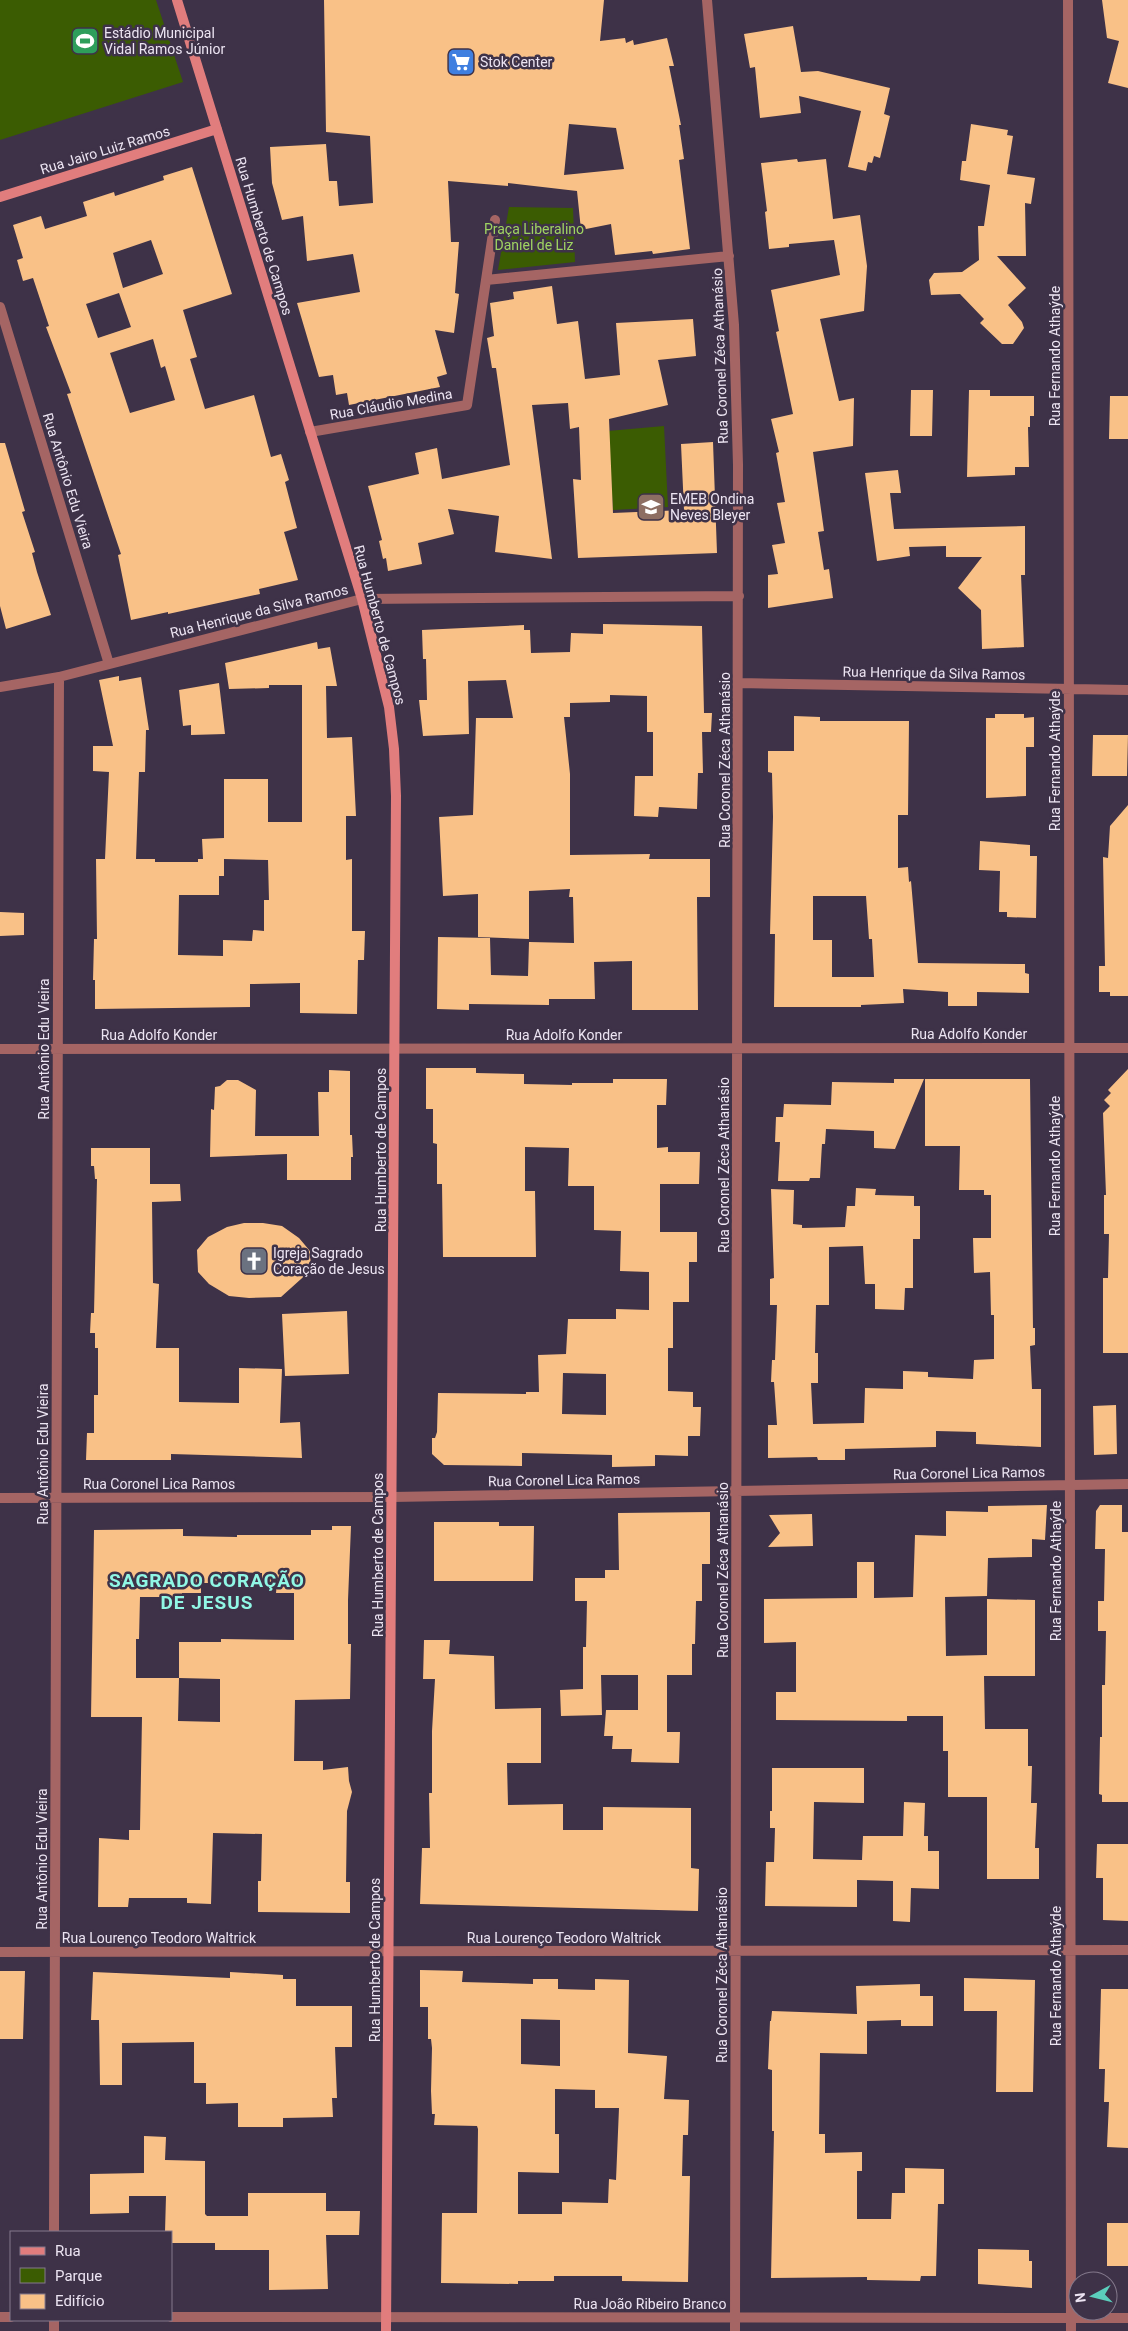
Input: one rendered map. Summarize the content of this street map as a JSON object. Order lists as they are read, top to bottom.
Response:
{
  "streets": {
    "main road": ["Rua Jairo Luiz Ramos", "Rua Humberto de Campos"],
    "street": [
      "Rua Coronel Zéca Athanásio",
      "Rua Fernando Athaýde",
      "Rua Cláudio Medina",
      "Rua Antônio Edu Vieira",
      "Rua Henrique da Silva Ramos",
      "Rua Adolfo Konder",
      "Rua Coronel Lica Ramos",
      "Rua Lourenço Teodoro Waltrick",
      "Rua João Ribeiro Branco"
    ]
  },
  "crossings": [
    ["Rua Jairo Luiz Ramos", "Rua Humberto de Campos"],
    ["Rua Humberto de Campos", "Rua Cláudio Medina"],
    ["Rua Humberto de Campos", "Rua Henrique da Silva Ramos"],
    ["Rua Humberto de Campos", "Rua Adolfo Konder"],
    ["Rua Humberto de Campos", "Rua Coronel Lica Ramos"],
    ["Rua Humberto de Campos", "Rua Lourenço Teodoro Waltrick"],
    ["Rua Humberto de Campos", "Rua João Ribeiro Branco"],
    ["Rua Coronel Zéca Athanásio", "Rua Henrique da Silva Ramos"],
    ["Rua Coronel Zéca Athanásio", "Rua Adolfo Konder"],
    ["Rua Coronel Zéca Athanásio", "Rua Coronel Lica Ramos"],
    ["Rua Coronel Zéca Athanásio", "Rua Lourenço Teodoro Waltrick"],
    ["Rua Coronel Zéca Athanásio", "Rua João Ribeiro Branco"],
    ["Rua Fernando Athaýde", "Rua Henrique da Silva Ramos"],
    ["Rua Fernando Athaýde", "Rua Adolfo Konder"],
    ["Rua Fernando Athaýde", "Rua Coronel Lica Ramos"],
    ["Rua Fernando Athaýde", "Rua Lourenço Teodoro Waltrick"],
    ["Rua Antônio Edu Vieira", "Rua Henrique da Silva Ramos"],
    ["Rua Antônio Edu Vieira", "Rua Adolfo Konder"],
    ["Rua Antônio Edu Vieira", "Rua Coronel Lica Ramos"],
    ["Rua Antônio Edu Vieira", "Rua Lourenço Teodoro Waltrick"]
  ],
  "districts": ["SAGRADO CORAÇÃO DE JESUS"],
  "parks": ["Praça Liberalino Daniel de Liz"],
  "places": {
    "sports": ["Estádio Municipal Vidal Ramos Júnior"],
    "supermarket": ["Stok Center"],
    "school or university": ["EMEB Ondina Neves Bleyer"],
    "church": ["Igreja Sagrado Coração de Jesus"]
  },
  "legend": ["Rua", "Parque", "Edifício"],
  "north": "left"
}
